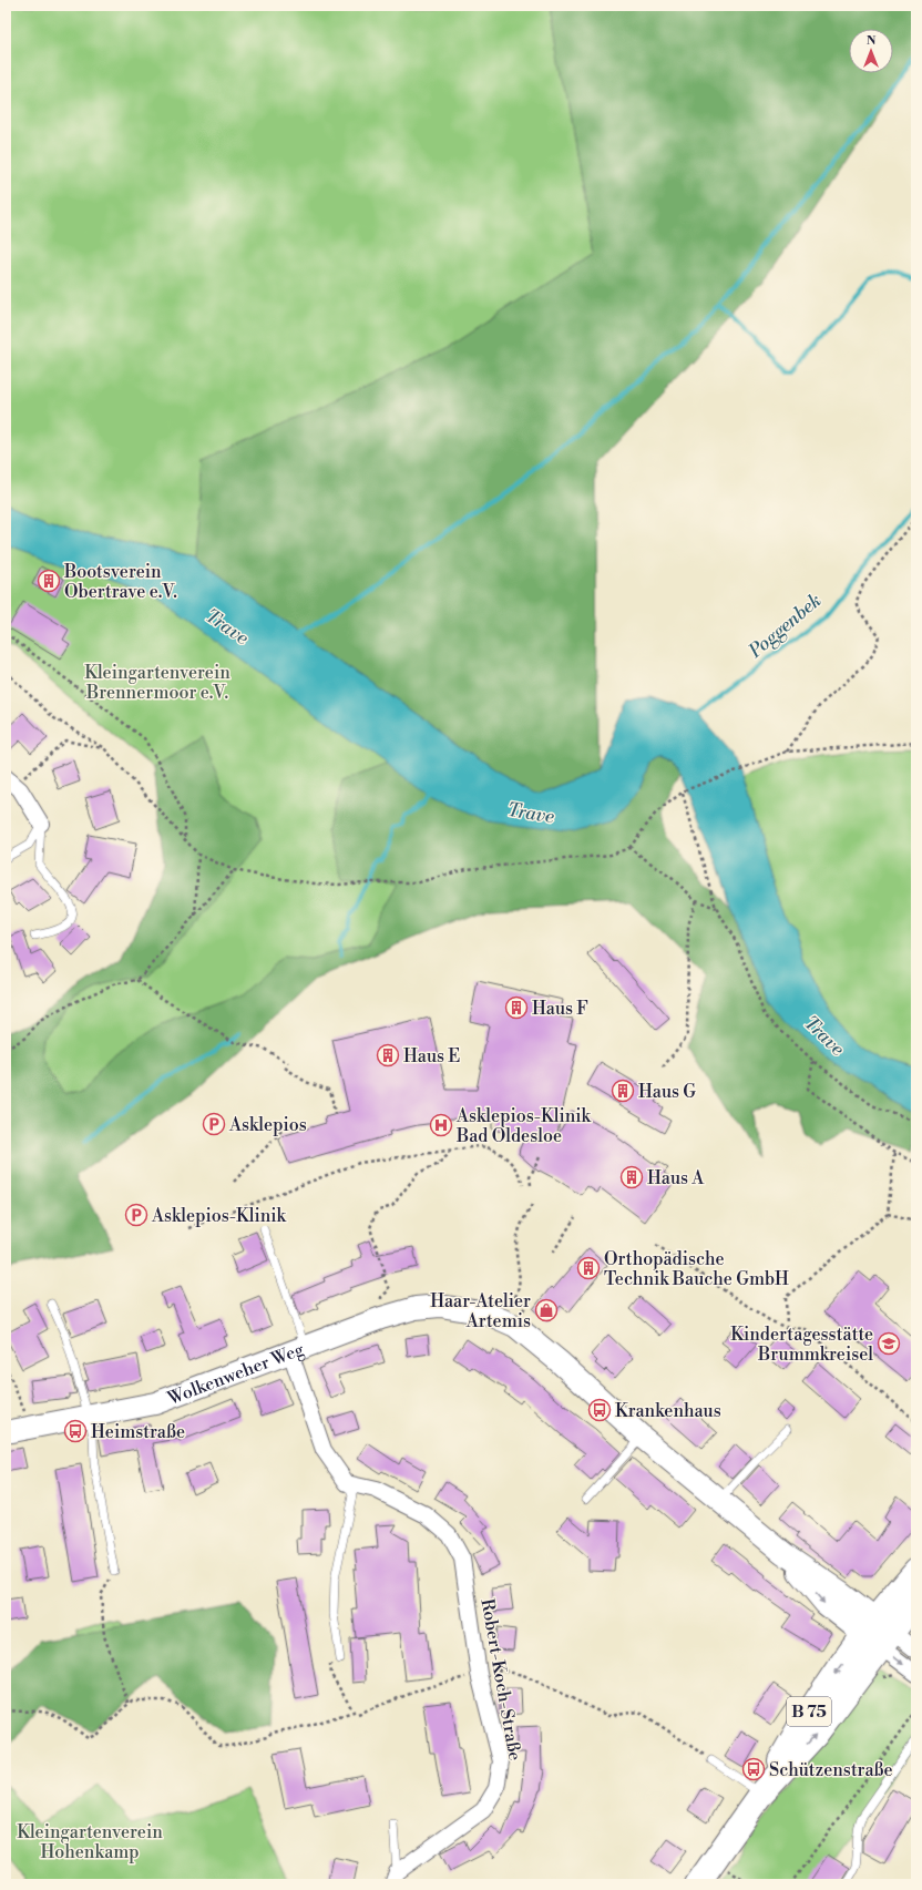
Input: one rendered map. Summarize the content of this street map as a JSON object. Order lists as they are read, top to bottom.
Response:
{
  "streets": {
    "main road": ["B 75"],
    "street": ["Wolkenweher Weg", "Robert-Koch-Straße"]
  },
  "water": ["Poggenbek", "Trave"],
  "parks": ["Kleingartenverein Brennermoor e.V.", "Kleingartenverein Hohenkamp"],
  "places": {
    "building": [
      "Bootsverein Obertrave e.V.",
      "Haus F",
      "Haus E",
      "Haus G",
      "Haus A",
      "Orthopädische Technik Bauche GmbH"
    ],
    "parking": ["Asklepios", "Asklepios-Klinik"],
    "hospital": ["Asklepios-Klinik Bad Oldesloe"],
    "shop": ["Haar-Atelier Artemis"],
    "school or university": ["Kindertagesstätte Brummkreisel"],
    "bus stop": ["Krankenhaus", "Heimstraße", "Schützenstraße"]
  },
  "north": "top"
}
